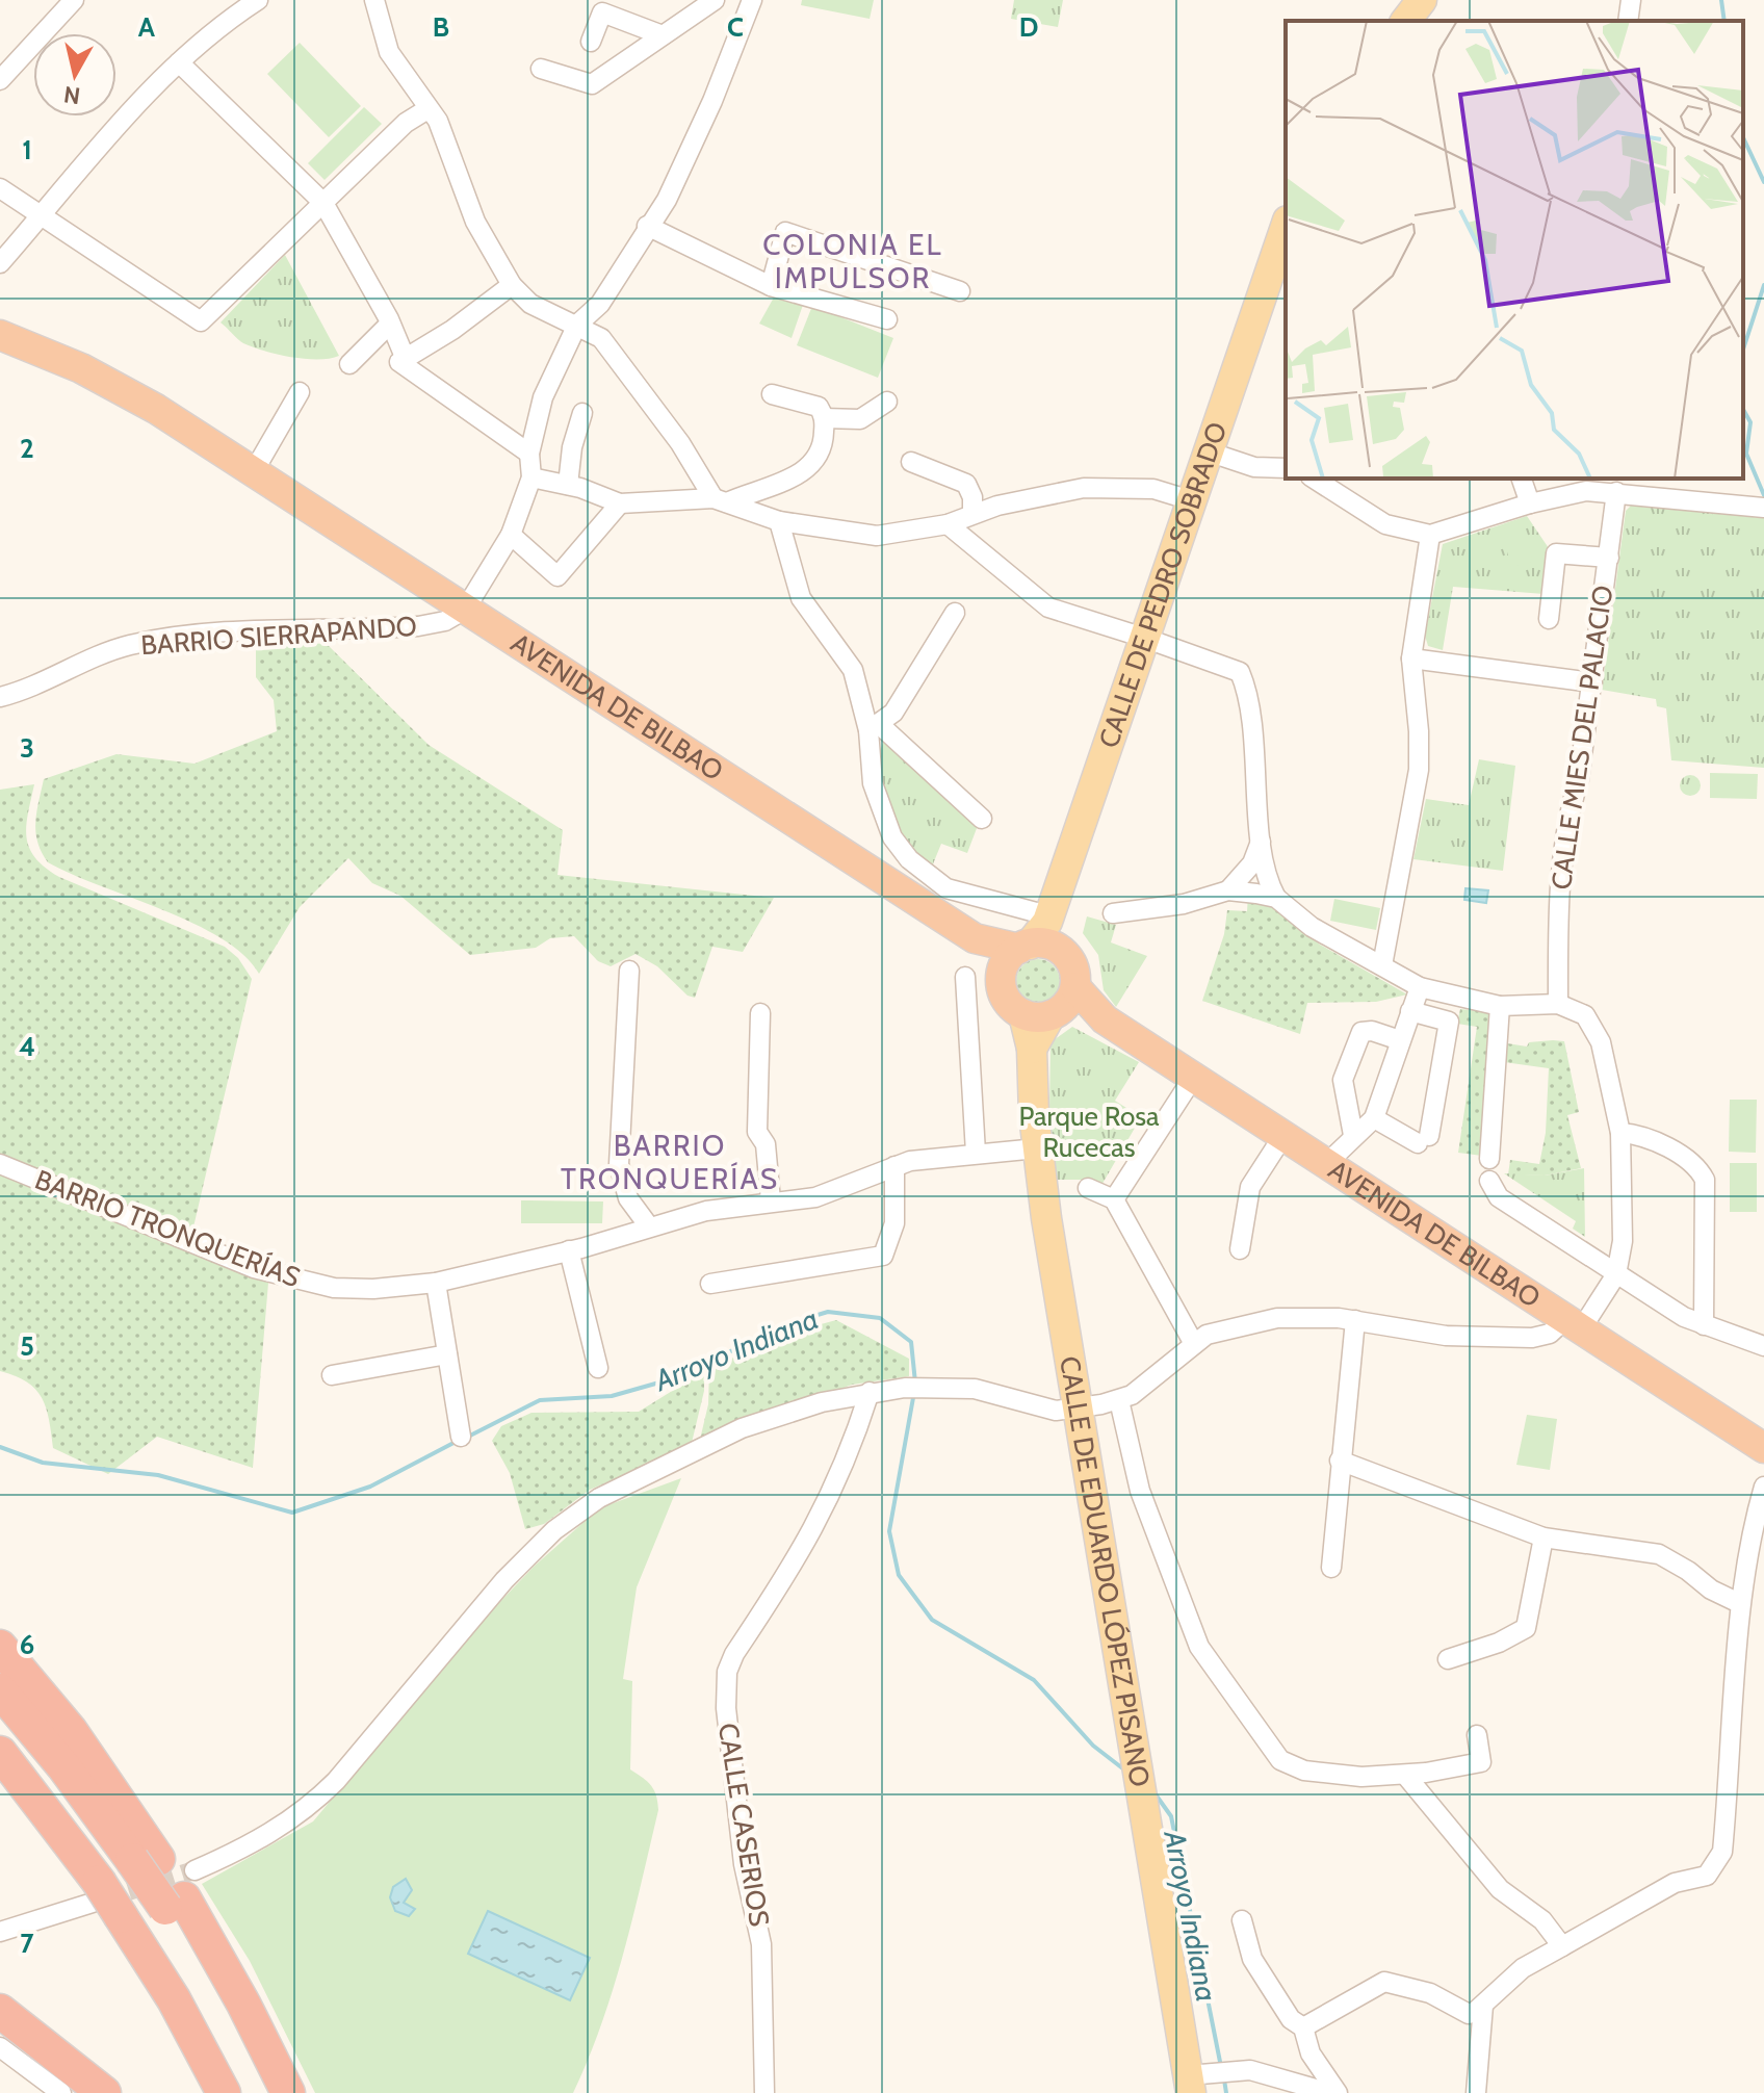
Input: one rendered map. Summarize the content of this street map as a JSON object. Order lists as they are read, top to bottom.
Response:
{
  "streets": {
    "highway": ["AVENIDA DE BILBAO"],
    "main road": ["CALLE DE PEDRO SOBRADO", "CALLE DE EDUARDO LÓPEZ PISANO"],
    "street": [
      "BARRIO SIERRAPANDO",
      "CALLE MIES DEL PALACIO",
      "BARRIO TRONQUERÍAS",
      "CALLE CASERIOS"
    ]
  },
  "crossings": [
    ["CALLE DE PEDRO SOBRADO", "AVENIDA DE BILBAO"],
    ["CALLE DE PEDRO SOBRADO", "CALLE DE EDUARDO LÓPEZ PISANO"],
    ["BARRIO SIERRAPANDO", "AVENIDA DE BILBAO"],
    ["AVENIDA DE BILBAO", "CALLE DE EDUARDO LÓPEZ PISANO"],
    ["BARRIO TRONQUERÍAS", "CALLE DE EDUARDO LÓPEZ PISANO"]
  ],
  "districts": ["COLONIA EL IMPULSOR", "BARRIO TRONQUERÍAS"],
  "water": ["Arroyo Indiana"],
  "parks": ["Parque Rosa Rucecas"],
  "north": "bottom",
  "grid": {
    "columns": [
      "A",
      "B",
      "C",
      "D"
    ],
    "rows": [
      "1",
      "2",
      "3",
      "4",
      "5",
      "6",
      "7"
    ]
  }
}
